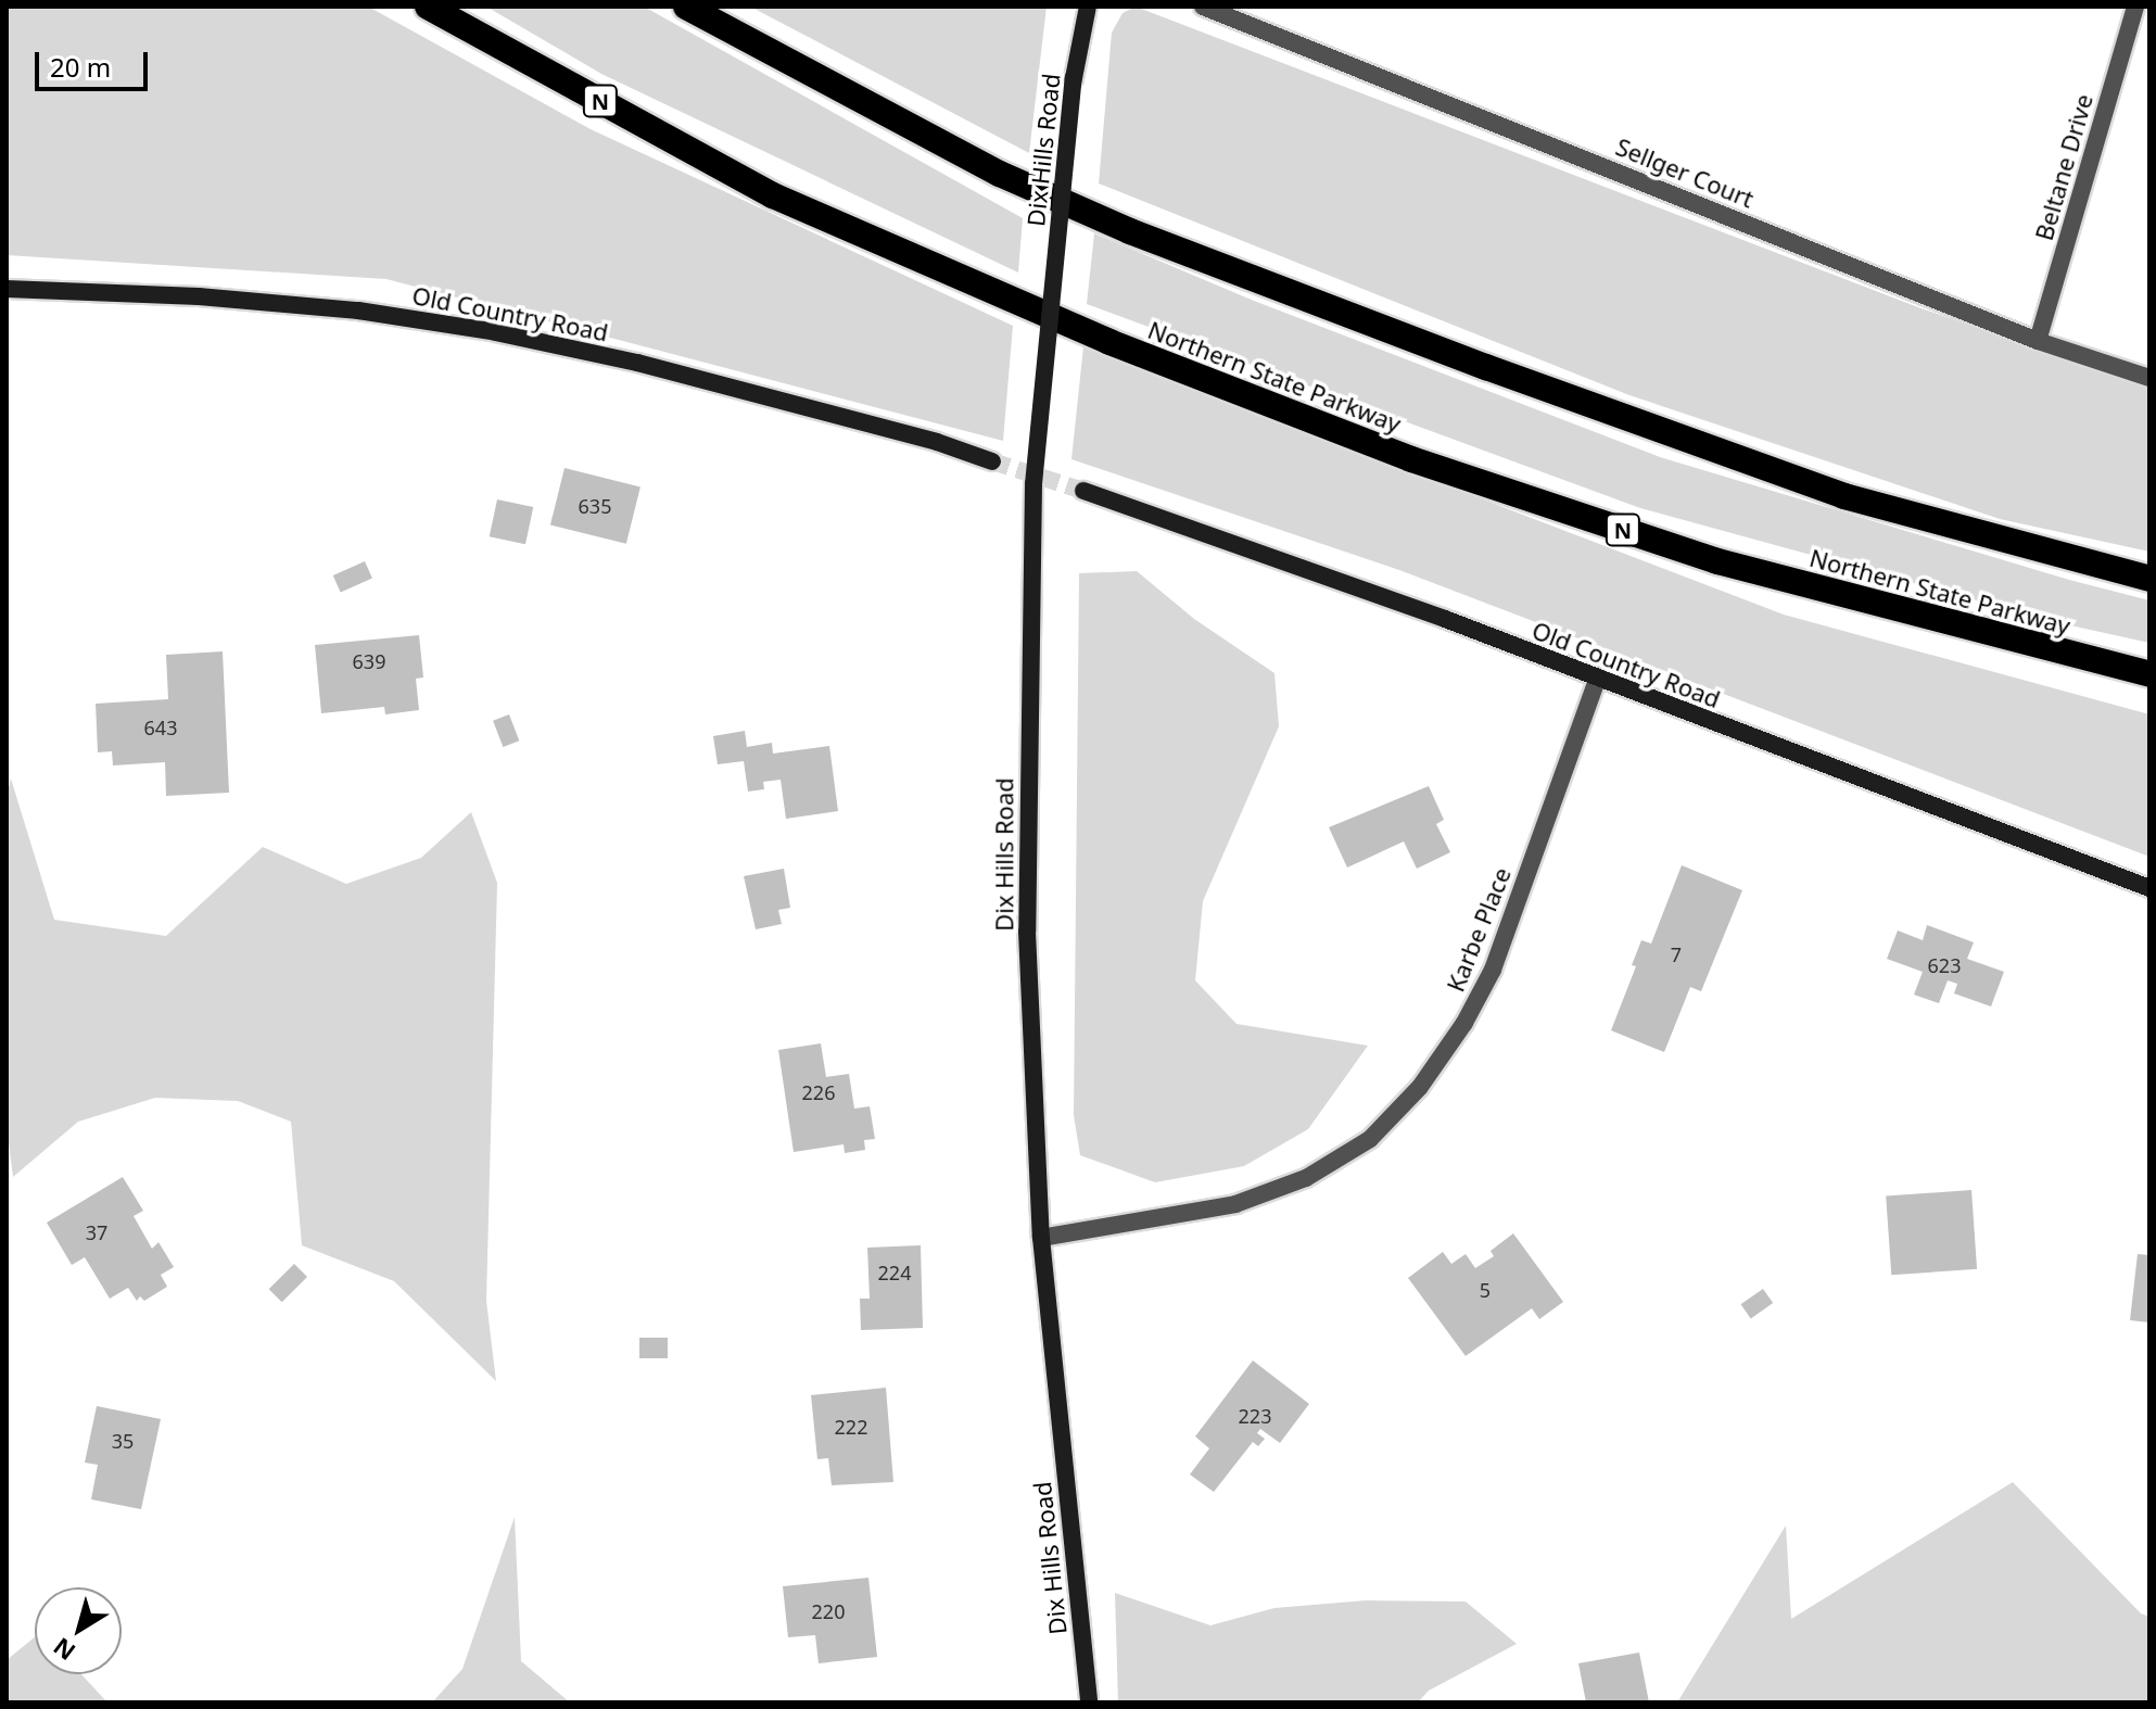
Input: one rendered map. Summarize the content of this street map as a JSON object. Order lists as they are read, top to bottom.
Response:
{
  "streets": {
    "highway": ["N", "Northern State Parkway"],
    "main road": ["Dix Hills Road", "Old Country Road"],
    "street": ["Beltane Drive", "Sellger Court", "Karbe Place"]
  },
  "crossings": [
    ["Dix Hills Road", "Karbe Place"],
    ["Beltane Drive", "Sellger Court"],
    ["Old Country Road", "Karbe Place"]
  ],
  "house_numbers": [
    "635",
    "639",
    "643",
    "7",
    "623",
    "226",
    "37",
    "224",
    "5",
    "223",
    "222",
    "35",
    "220"
  ],
  "scale_bar": "20 m",
  "north": "bottom left"
}
